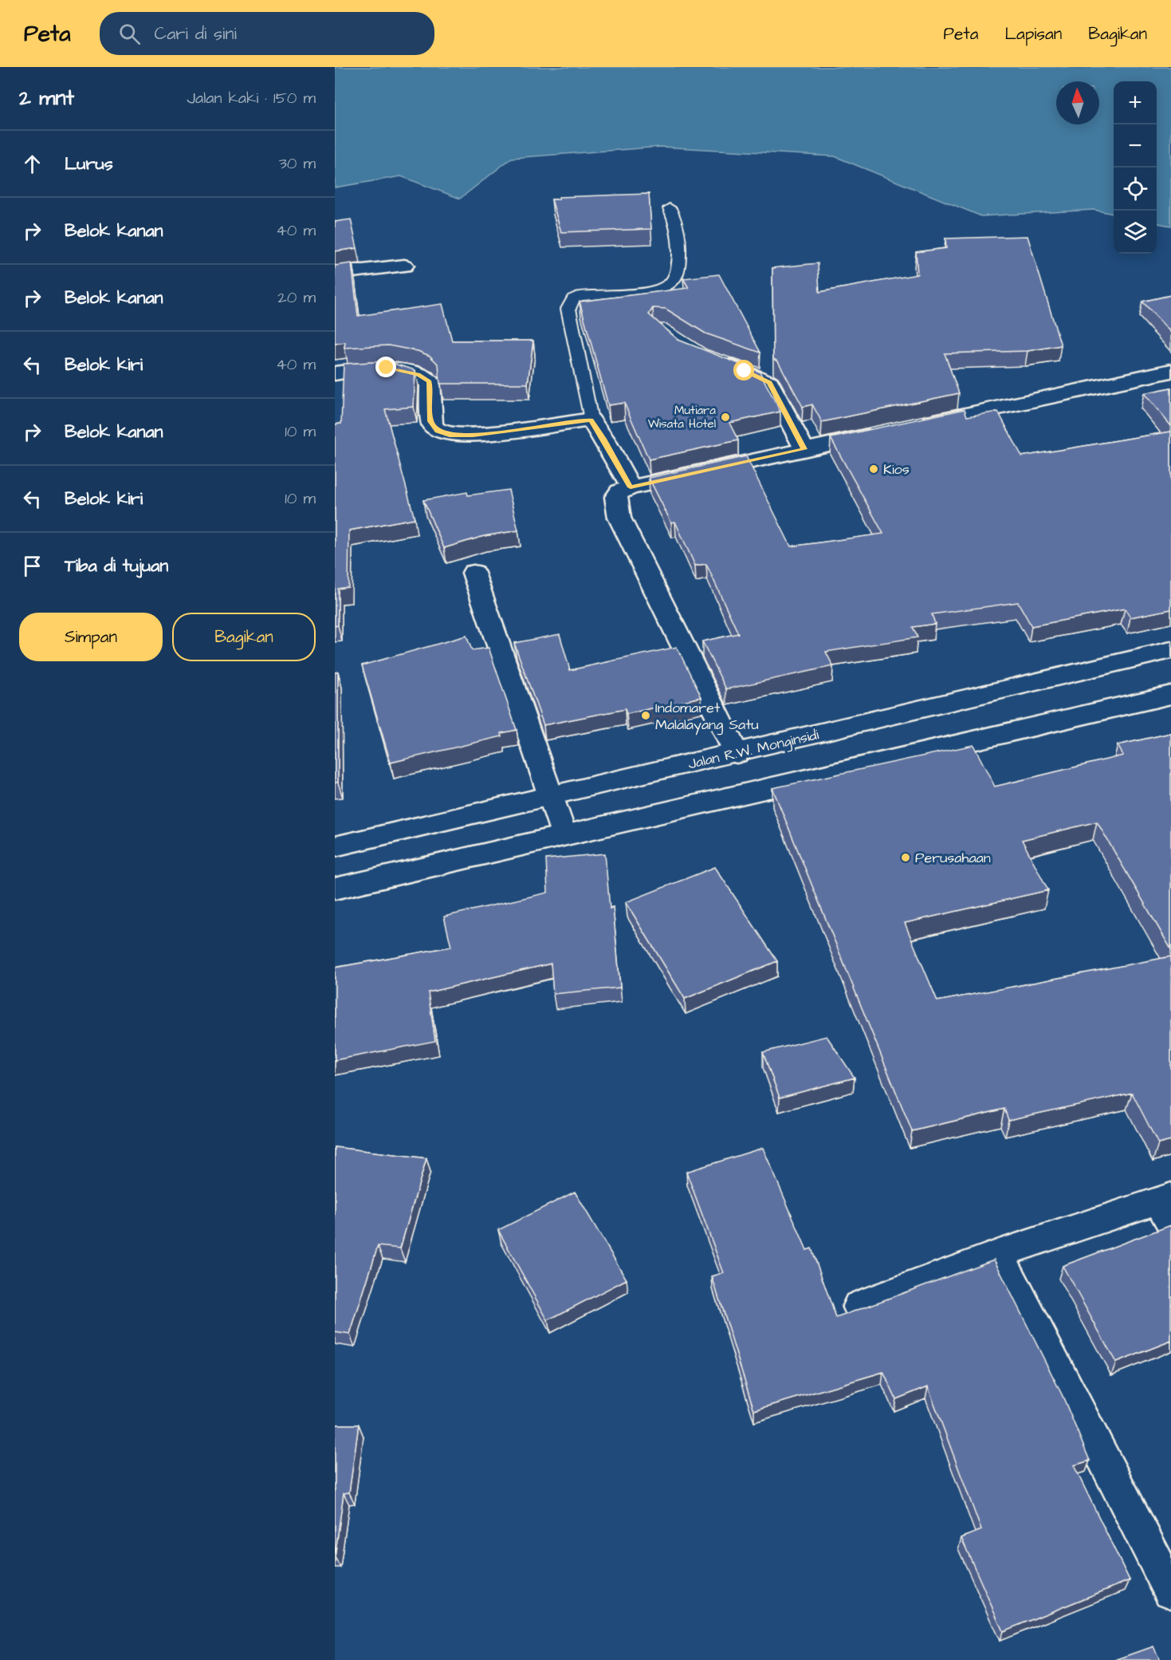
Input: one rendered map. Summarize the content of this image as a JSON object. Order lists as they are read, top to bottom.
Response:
{
  "streets": {
    "main road": ["Jalan R.W. Monginsidi"]
  },
  "places": [
    "Mutiara Wisata Hotel",
    "Kios",
    "Indomaret Malalayang Satu",
    "Perusahaan"
  ],
  "north": "top",
  "page": {
    "header": "Peta",
    "search": "Cari di sini",
    "nav": ["Peta", "Lapisan", "Bagikan"],
    "heading": ["2 mnt", "Jalan kaki · 150 m"],
    "map_buttons": ["+", "−"],
    "list": [
      ["Lurus", "30 m"],
      ["Belok kanan", "40 m"],
      ["Belok kanan", "20 m"],
      ["Belok kiri", "40 m"],
      ["Belok kanan", "10 m"],
      ["Belok kiri", "10 m"],
      "Tiba di tujuan"
    ],
    "buttons": ["Simpan", "Bagikan"]
  }
}
